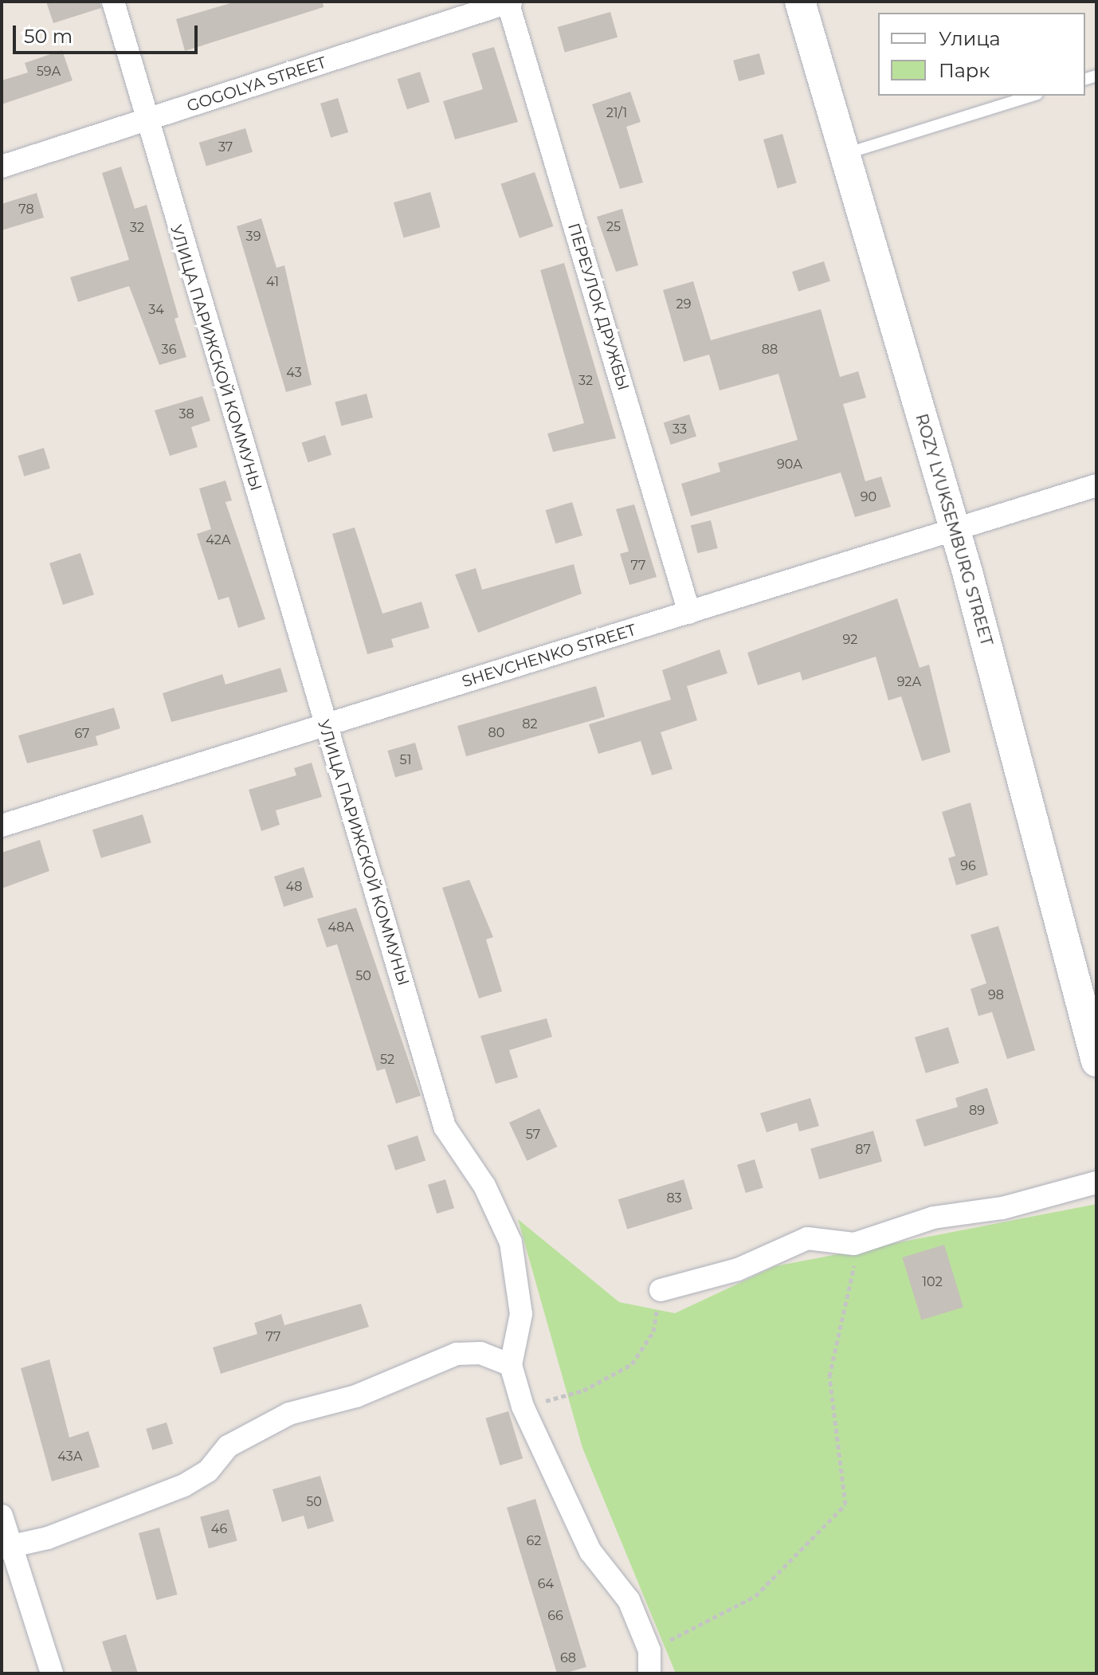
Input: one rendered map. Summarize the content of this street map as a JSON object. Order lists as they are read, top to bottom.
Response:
{
  "streets": {
    "main road": ["ROZY LYUKSEMBURG STREET"],
    "street": [
      "GOGOLYA STREET",
      "ПЕРЕУЛОК ДРУЖБЫ",
      "УЛИЦА ПАРИЖСКОЙ КОММУНЫ",
      "SHEVCHENKO STREET"
    ]
  },
  "crossings": [
    ["GOGOLYA STREET", "ПЕРЕУЛОК ДРУЖБЫ"],
    ["GOGOLYA STREET", "УЛИЦА ПАРИЖСКОЙ КОММУНЫ"],
    ["ПЕРЕУЛОК ДРУЖБЫ", "SHEVCHENKO STREET"],
    ["УЛИЦА ПАРИЖСКОЙ КОММУНЫ", "SHEVCHENKO STREET"],
    ["ROZY LYUKSEMBURG STREET", "SHEVCHENKO STREET"]
  ],
  "house_numbers": [
    "59А",
    "21/1",
    "37",
    "78",
    "25",
    "32",
    "39",
    "41",
    "29",
    "34",
    "36",
    "88",
    "43",
    "32",
    "38",
    "33",
    "90А",
    "90",
    "42А",
    "77",
    "92",
    "92А",
    "82",
    "80",
    "67",
    "51",
    "96",
    "48",
    "48А",
    "50",
    "98",
    "52",
    "89",
    "57",
    "87",
    "83",
    "102",
    "77",
    "43А",
    "50",
    "46",
    "62",
    "64",
    "66",
    "68"
  ],
  "legend": ["Улица", "Парк"],
  "scale_bar": "50 m"
}
